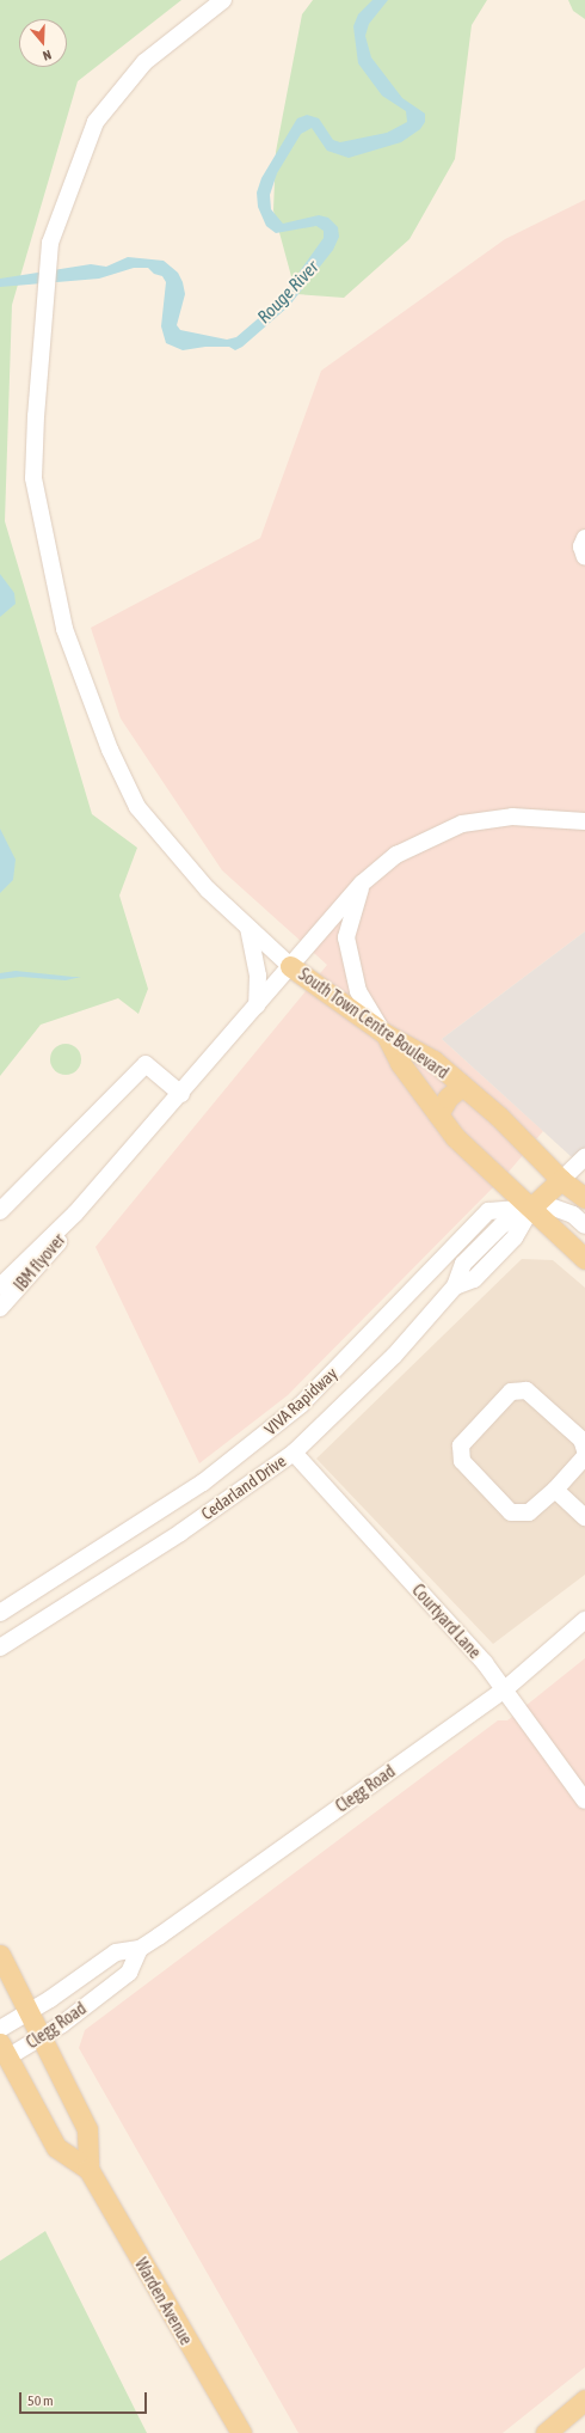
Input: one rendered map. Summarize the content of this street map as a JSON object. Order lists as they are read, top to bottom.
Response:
{
  "streets": {
    "main road": ["South Town Centre Boulevard", "Cedarland Drive", "Warden Avenue"],
    "street": [
      "IBM flyover",
      "VIVA Rapidway",
      "Courtyard Lane",
      "Clegg Road"
    ]
  },
  "crossings": [
    ["South Town Centre Boulevard", "Cedarland Drive"],
    ["VIVA Rapidway", "Cedarland Drive"],
    ["Cedarland Drive", "Courtyard Lane"],
    ["Courtyard Lane", "Clegg Road"],
    ["Clegg Road", "Warden Avenue"]
  ],
  "water": ["Rouge River"],
  "scale_bar": "50 m",
  "north": "bottom"
}
